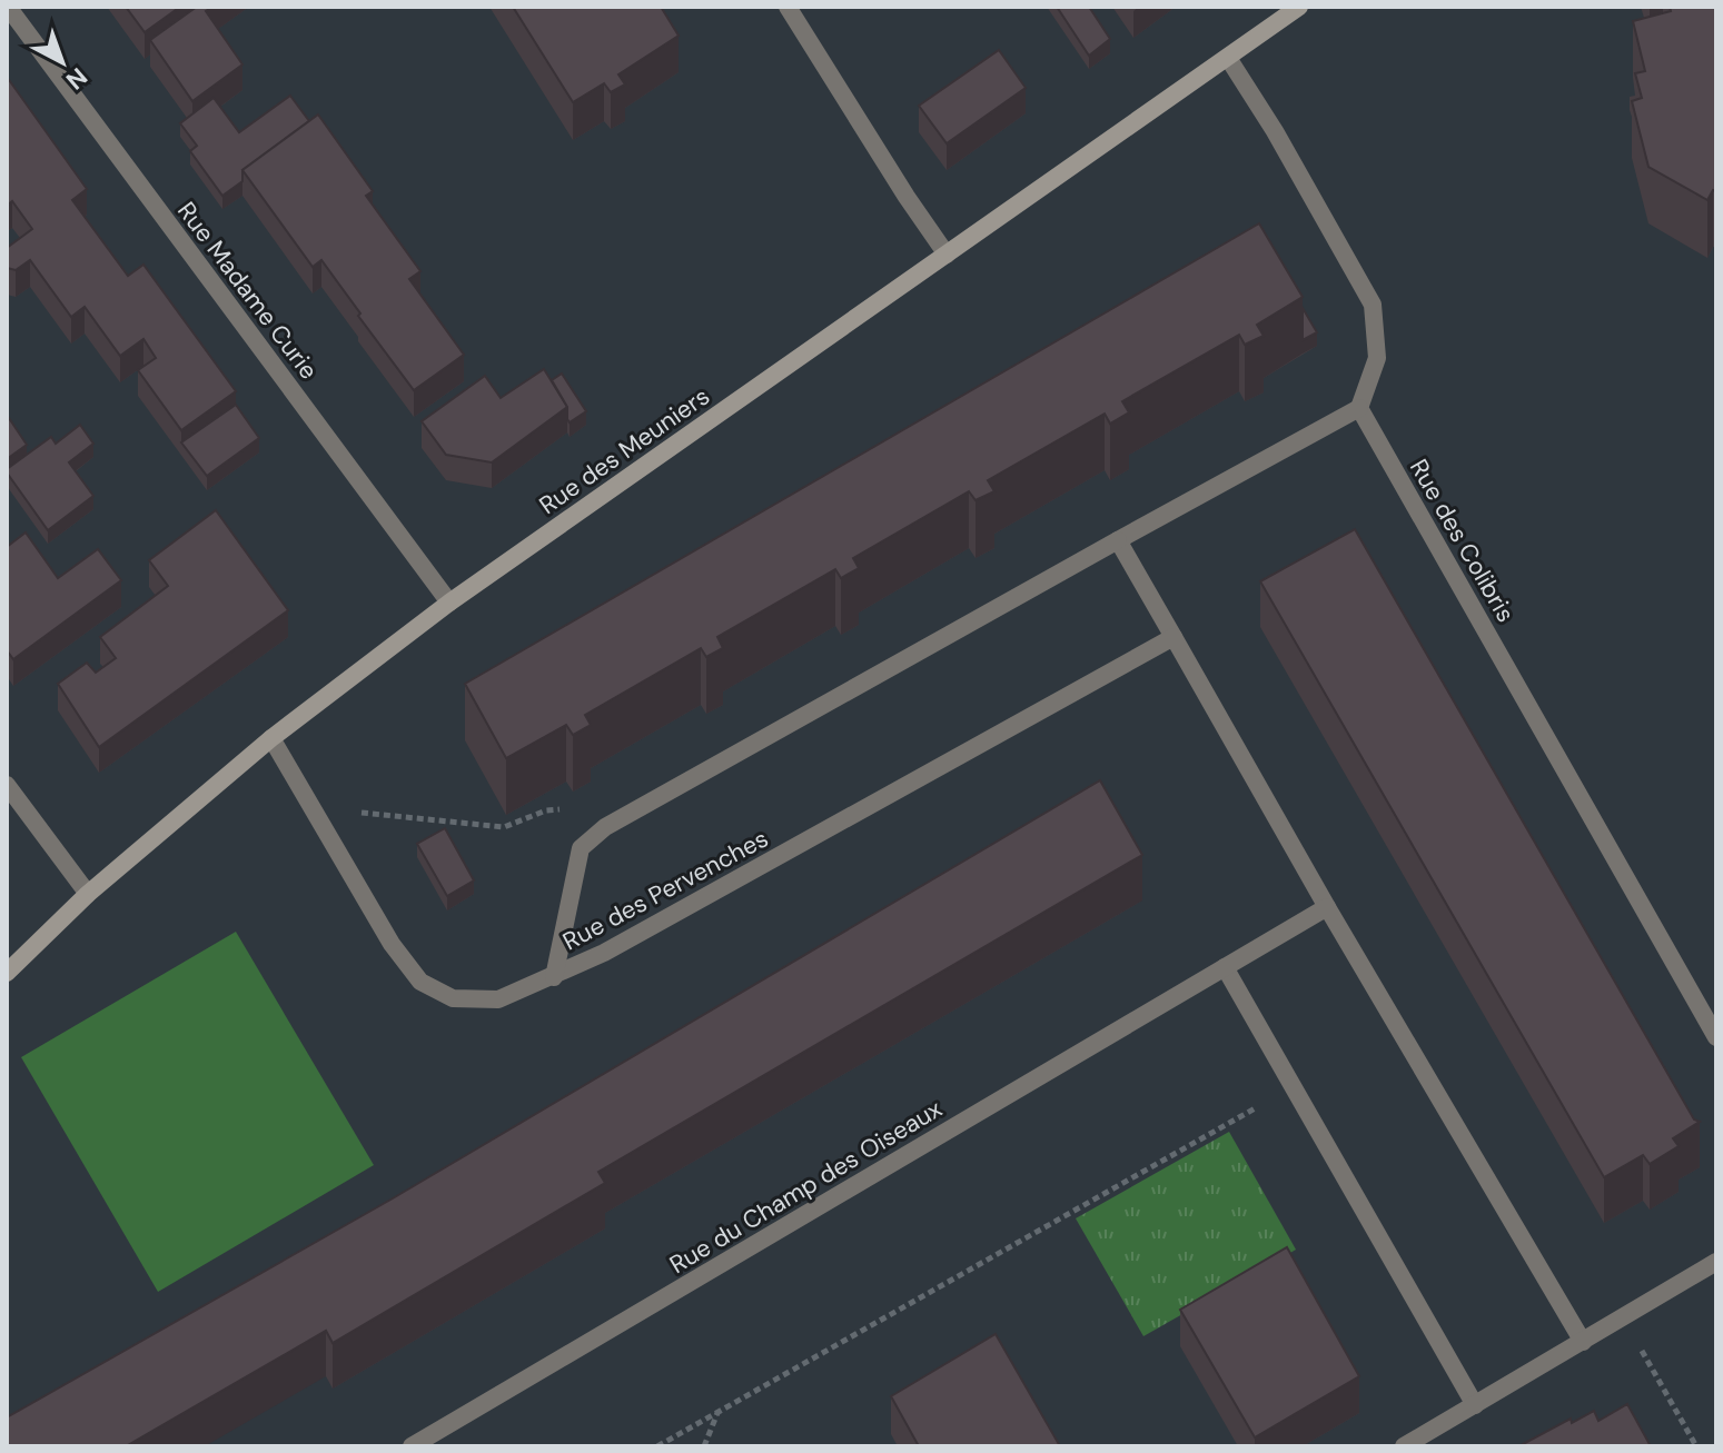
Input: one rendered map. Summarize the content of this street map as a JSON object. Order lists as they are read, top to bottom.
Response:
{
  "streets": {
    "street": [
      "Rue Madame Curie",
      "Rue des Meuniers",
      "Rue des Colibris",
      "Rue des Pervenches",
      "Rue du Champ des Oiseaux"
    ]
  },
  "crossings": [
    ["Rue Madame Curie", "Rue des Meuniers"],
    ["Rue des Meuniers", "Rue des Pervenches"]
  ],
  "north": "bottom right"
}
